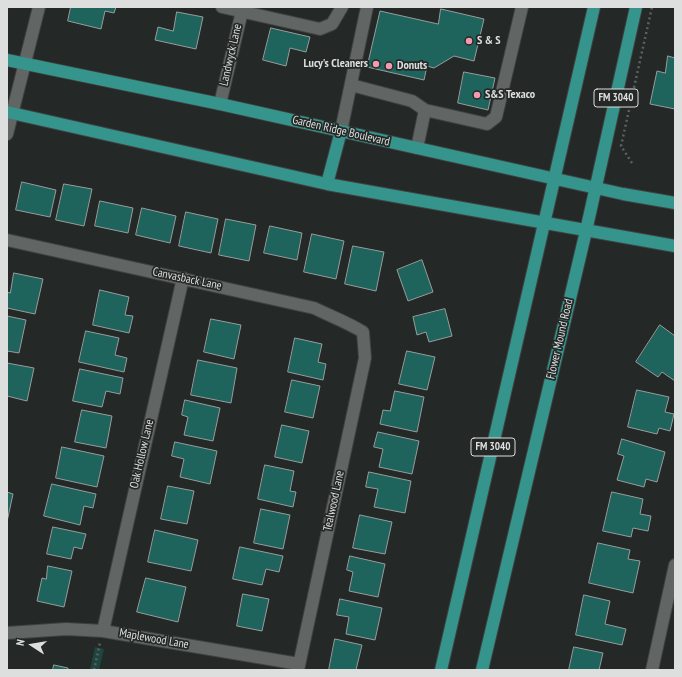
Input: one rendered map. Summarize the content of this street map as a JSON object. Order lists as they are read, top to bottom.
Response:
{
  "streets": {
    "main road": ["FM 3040", "Garden Ridge Boulevard", "Flower Mound Road"],
    "street": [
      "Landwyck Lane",
      "Canvasback Lane",
      "Oak Hollow Lane",
      "Tealwood Lane",
      "Maplewood Lane"
    ]
  },
  "crossings": [
    ["Landwyck Lane", "Garden Ridge Boulevard"],
    ["FM 3040", "Garden Ridge Boulevard"],
    ["Garden Ridge Boulevard", "Flower Mound Road"],
    ["Canvasback Lane", "Oak Hollow Lane"],
    ["Canvasback Lane", "Tealwood Lane"],
    ["Oak Hollow Lane", "Maplewood Lane"],
    ["Tealwood Lane", "Maplewood Lane"]
  ],
  "places": [
    "S & S",
    "Lucy's Cleaners",
    "Donuts",
    "S&S Texaco"
  ],
  "north": "left"
}
